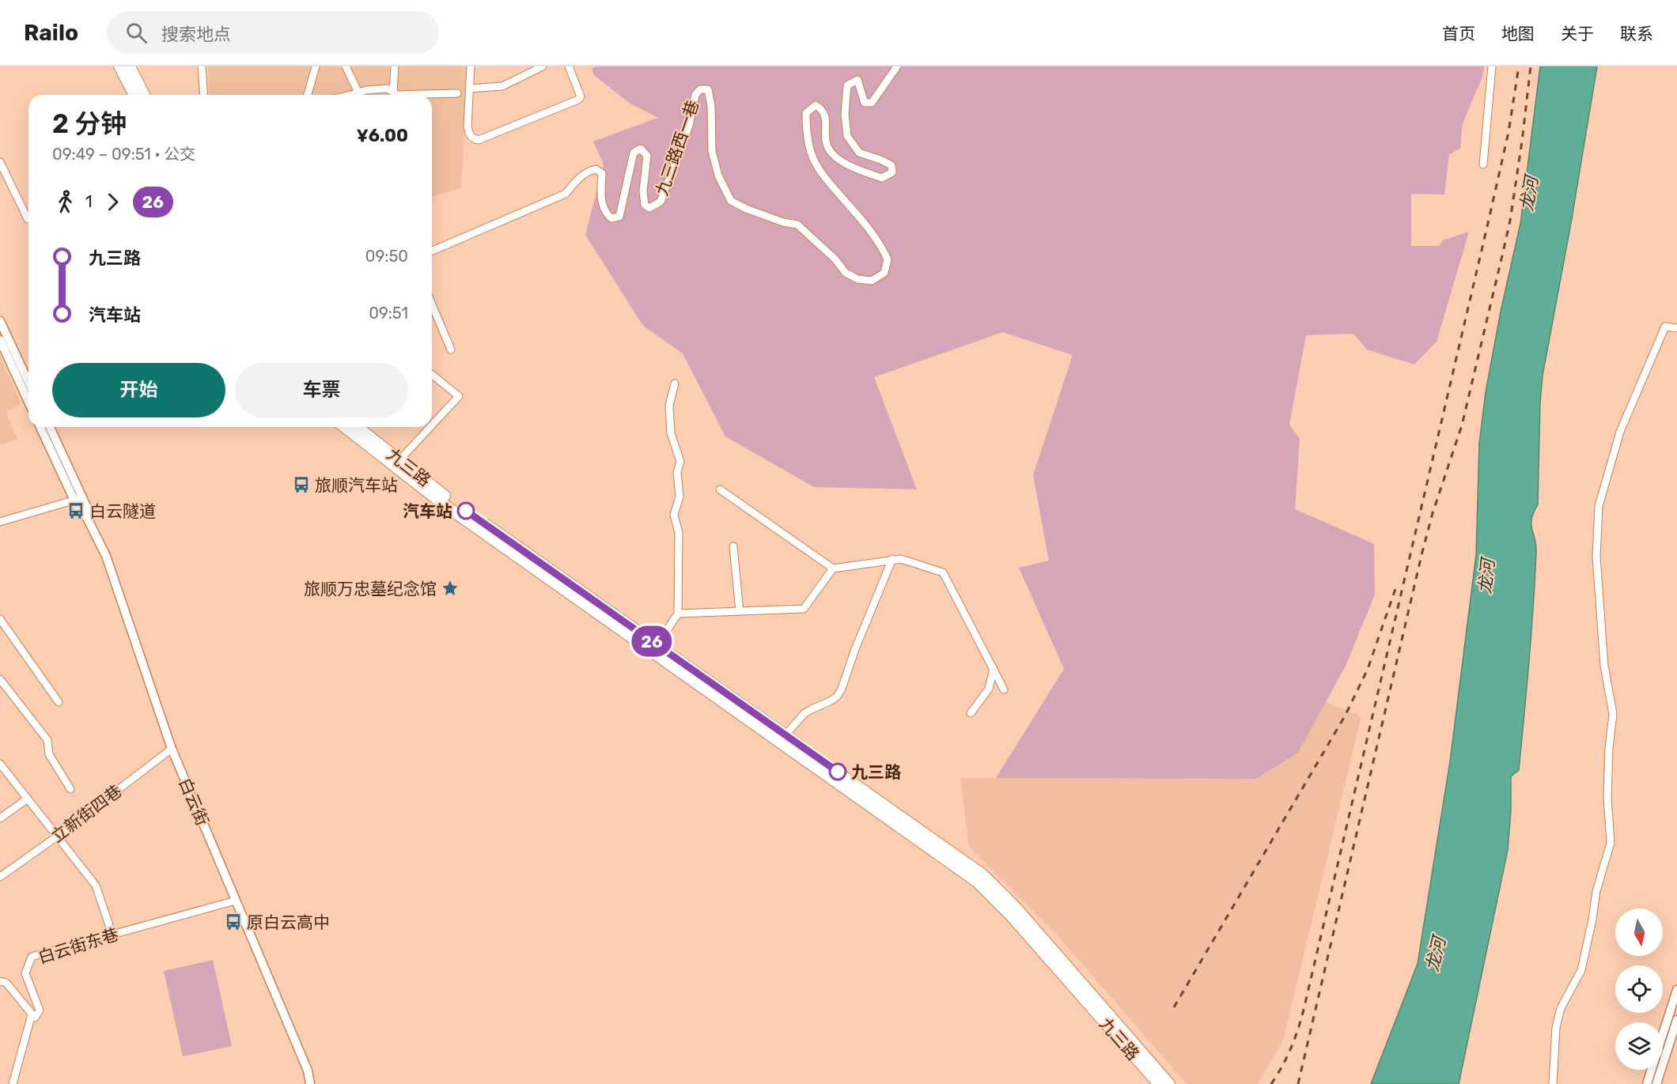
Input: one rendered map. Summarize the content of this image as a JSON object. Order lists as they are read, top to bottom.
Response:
{
  "streets": {
    "highway": ["九三路"],
    "main road": ["白云街"],
    "street": ["九三路西一巷", "立新街四巷", "白云街东巷"]
  },
  "crossings": [
    ["白云街", "立新街四巷"],
    ["白云街", "白云街东巷"]
  ],
  "water": ["龙河"],
  "places": {
    "bus stop": ["旅顺汽车站", "白云隧道", "原白云高中"],
    "other": ["汽车站", "九三路"],
    "place": ["旅顺万忠墓纪念馆"]
  },
  "lines": ["bus line 26"],
  "north": "bottom",
  "page": {
    "header": "Railo",
    "search": "搜索地点",
    "nav": [
      "首页",
      "地图",
      "关于",
      "联系"
    ],
    "on_map": "26",
    "heading": ["2 分钟", "09:49 – 09:51 · 公交", "¥6.00"],
    "legs": ["1", "26"],
    "list": [
      {
        "name": "九三路",
        "value": "09:50"
      },
      {
        "name": "汽车站",
        "value": "09:51"
      }
    ],
    "buttons": ["开始", "车票"]
  }
}
